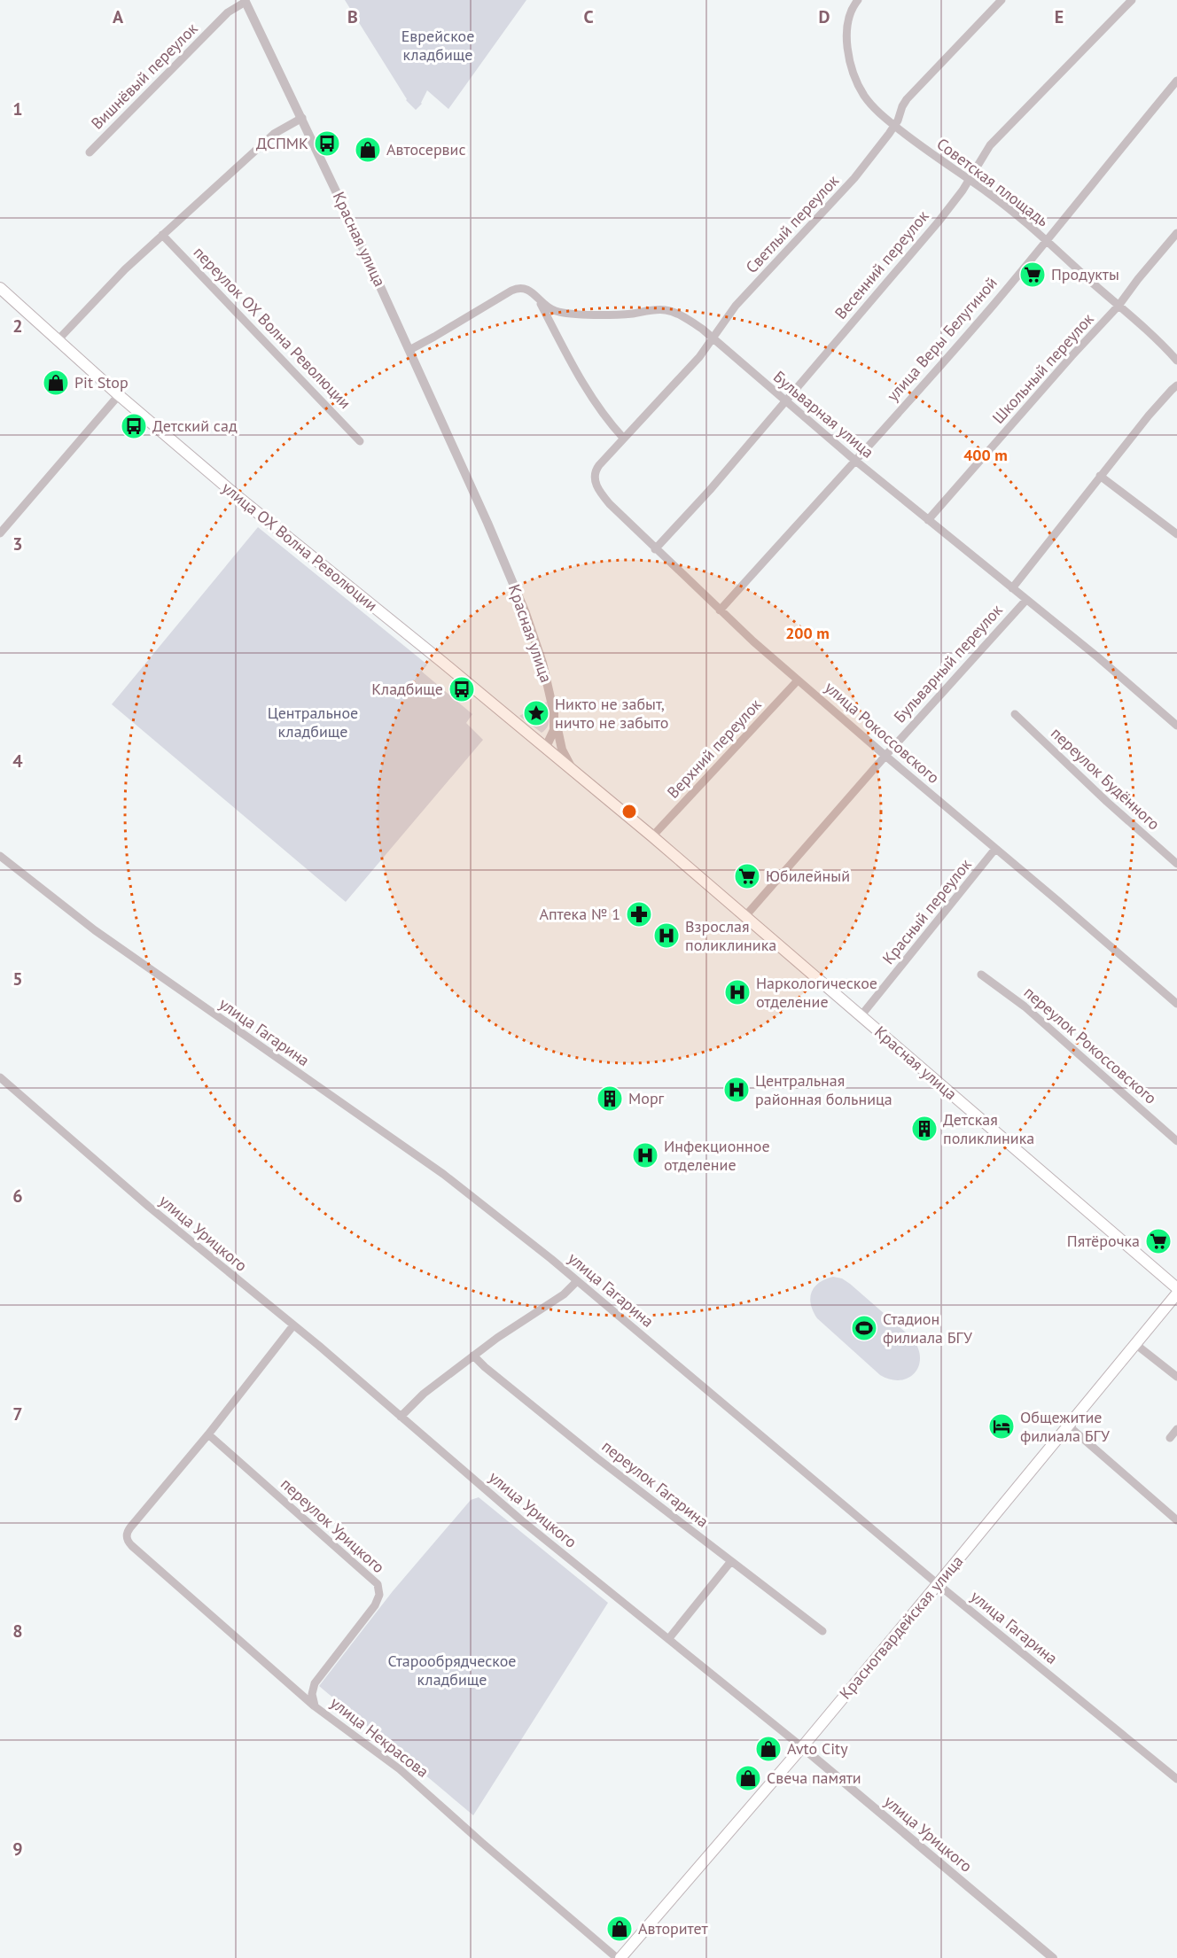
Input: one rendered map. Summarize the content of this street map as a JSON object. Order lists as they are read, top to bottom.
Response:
{
  "streets": {
    "main road": ["Красная улица", "улица ОХ Волна Революции", "Красногвардейская улица"],
    "street": [
      "Вишнёвый переулок",
      "Советская площадь",
      "Светлый переулок",
      "Весенний переулок",
      "переулок ОХ Волна Революции",
      "улица Веры Белугиной",
      "Школьный переулок",
      "Бульварная улица",
      "Бульварный переулок",
      "улица Рокоссовского",
      "Верхний переулок",
      "переулок Будённого",
      "Красный переулок",
      "улица Гагарина",
      "переулок Рокоссовского",
      "улица Урицкого",
      "переулок Гагарина",
      "переулок Урицкого",
      "улица Некрасова"
    ]
  },
  "crossings": [
    ["Вишнёвый переулок", "Красная улица"],
    ["Советская площадь", "Светлый переулок"],
    ["Советская площадь", "Весенний переулок"],
    ["Советская площадь", "улица Веры Белугиной"],
    ["Советская площадь", "Школьный переулок"],
    ["Светлый переулок", "Бульварная улица"],
    ["Светлый переулок", "улица Рокоссовского"],
    ["Красная улица", "Бульварная улица"],
    ["Красная улица", "улица ОХ Волна Революции"],
    ["Красная улица", "Бульварный переулок"],
    ["Красная улица", "Верхний переулок"],
    ["Красная улица", "Красный переулок"],
    ["Весенний переулок", "Бульварная улица"],
    ["Весенний переулок", "улица Рокоссовского"],
    ["улица Веры Белугиной", "Бульварная улица"],
    ["улица Веры Белугиной", "улица Рокоссовского"],
    ["Школьный переулок", "Бульварная улица"],
    ["Бульварная улица", "Бульварный переулок"],
    ["Бульварный переулок", "улица Рокоссовского"],
    ["улица Рокоссовского", "Верхний переулок"],
    ["улица Рокоссовского", "Красный переулок"],
    ["улица Гагарина", "Красногвардейская улица"],
    ["улица Урицкого", "Красногвардейская улица"],
    ["переулок Урицкого", "улица Некрасова"],
    ["Красногвардейская улица", "улица Некрасова"]
  ],
  "parks": ["Еврейское кладбище", "Центральное кладбище", "Старообрядческое кладбище"],
  "places": {
    "bus stop": ["ДСПМК", "Детский сад", "Кладбище"],
    "shop": [
      "Автосервис",
      "Pit Stop",
      "Avto City",
      "Свеча памяти",
      "Авторитет"
    ],
    "supermarket": ["Продукты", "Юбилейный", "Пятёрочка"],
    "place": ["Никто не забыт, ничто не забыто"],
    "pharmacy": ["Аптека № 1"],
    "hospital": [
      "Взрослая поликлиника",
      "Наркологическое отделение",
      "Центральная районная больница",
      "Инфекционное отделение"
    ],
    "building": ["Морг", "Детская поликлиника"],
    "sports": ["Стадион филиала БГУ"],
    "hotel": ["Общежитие филиала БГУ"]
  },
  "grid": {
    "columns": [
      "A",
      "B",
      "C",
      "D",
      "E"
    ],
    "rows": [
      "1",
      "2",
      "3",
      "4",
      "5",
      "6",
      "7",
      "8",
      "9"
    ]
  },
  "rings": ["400 m", "200 m"]
}
